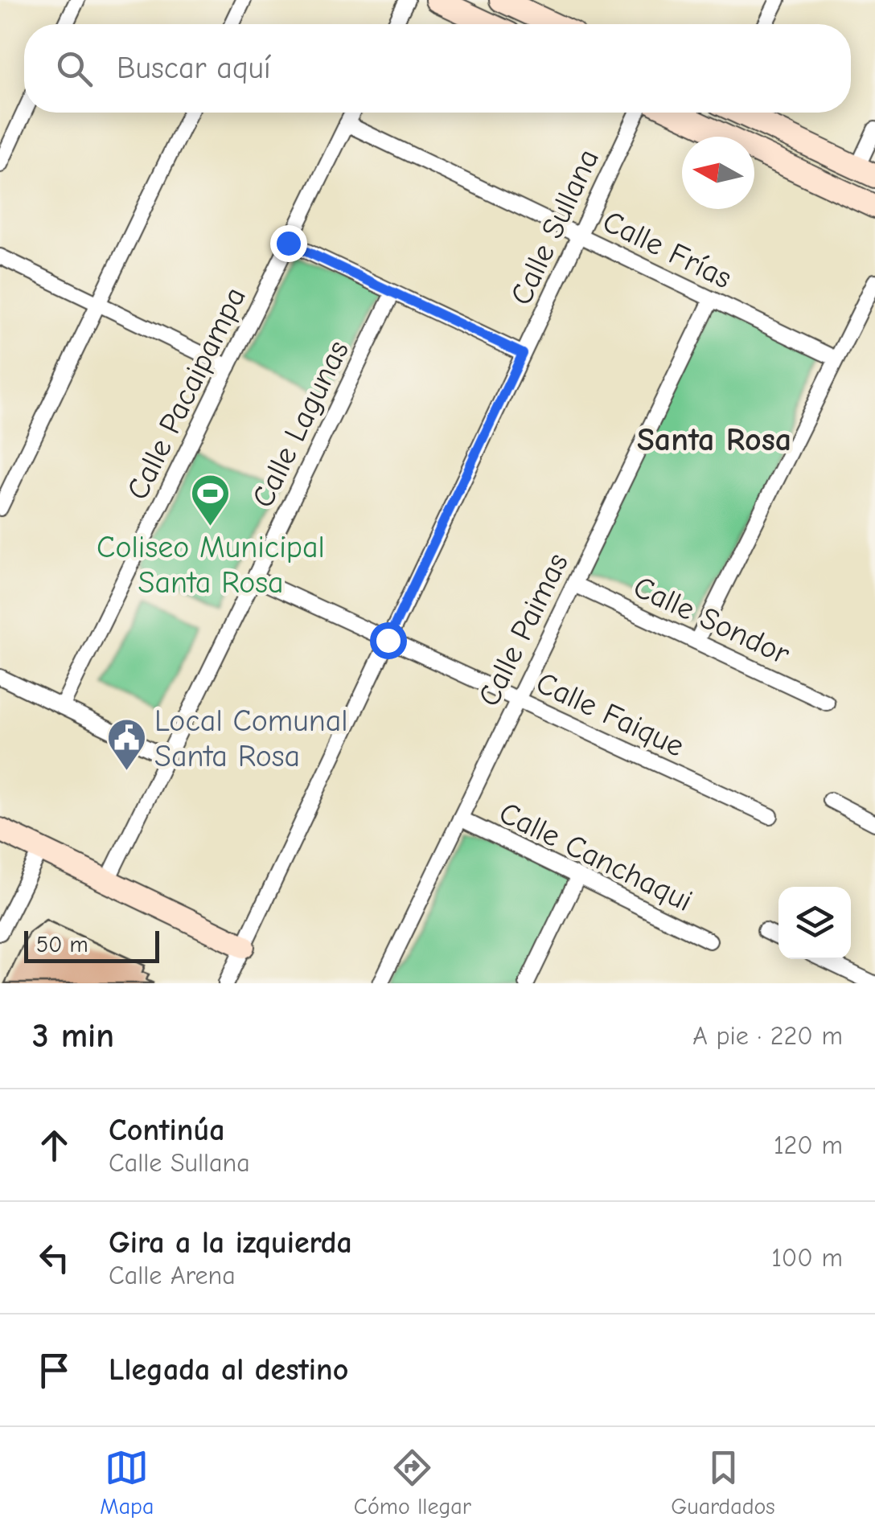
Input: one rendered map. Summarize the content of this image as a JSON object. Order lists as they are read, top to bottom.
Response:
{
  "streets": {
    "street": [
      "Calle Sullana",
      "Calle Frías",
      "Calle Pacaipampa",
      "Calle Lagunas",
      "Calle Sondor",
      "Calle Paimas",
      "Calle Faique",
      "Calle Canchaqui"
    ]
  },
  "crossings": [
    ["Calle Sullana", "Calle Frías"],
    ["Calle Sullana", "Calle Faique"],
    ["Calle Frías", "Calle Pacaipampa"],
    ["Calle Frías", "Calle Paimas"],
    ["Calle Lagunas", "Calle Faique"],
    ["Calle Sondor", "Calle Paimas"],
    ["Calle Paimas", "Calle Faique"],
    ["Calle Paimas", "Calle Canchaqui"]
  ],
  "districts": ["Santa Rosa"],
  "places": {
    "sports": ["Coliseo Municipal Santa Rosa"],
    "public building": ["Local Comunal Santa Rosa"]
  },
  "scale_bar": "50 m",
  "north": "left",
  "page": {
    "search": "Buscar aquí",
    "scale": "50 m",
    "heading": ["3 min", "A pie · 220 m"],
    "list": [
      ["Continúa", "Calle Sullana", "120 m"],
      ["Gira a la izquierda", "Calle Arena", "100 m"],
      "Llegada al destino"
    ],
    "nav": ["Mapa", "Cómo llegar", "Guardados"]
  }
}
